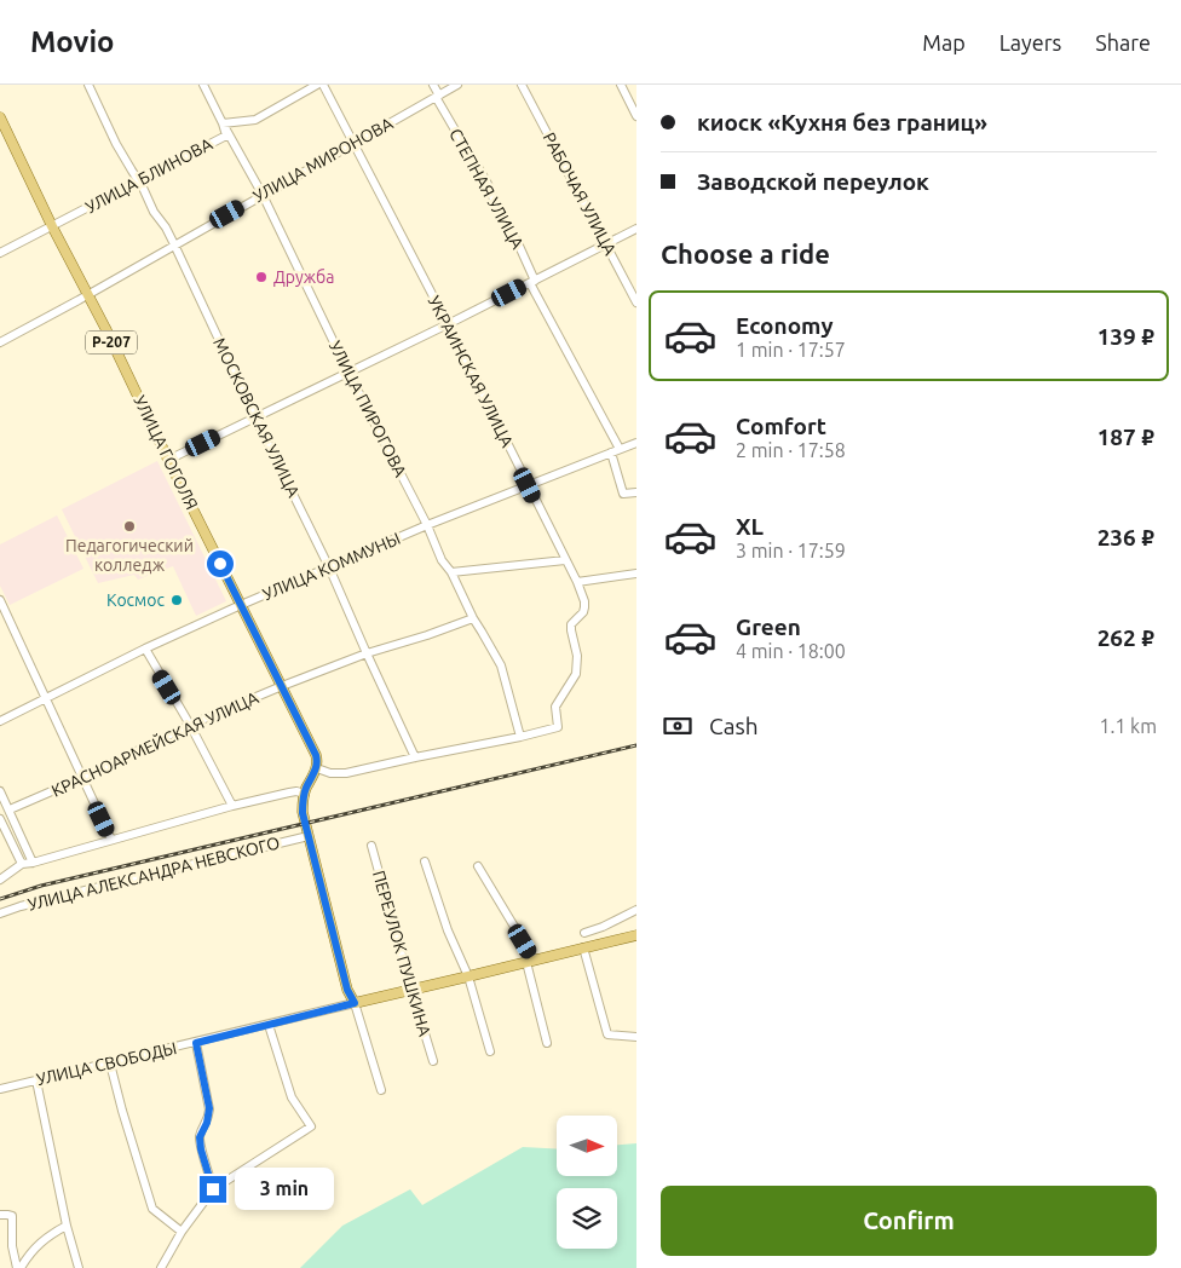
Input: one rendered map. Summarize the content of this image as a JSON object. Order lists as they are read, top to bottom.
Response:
{
  "streets": {
    "main road": ["Р-207", "УЛИЦА ГОГОЛЯ", "УЛИЦА СВОБОДЫ"],
    "street": [
      "УЛИЦА МИРОНОВА",
      "УЛИЦА БЛИНОВА",
      "СТЕПНАЯ УЛИЦА",
      "РАБОЧАЯ УЛИЦА",
      "УКРАИНСКАЯ УЛИЦА",
      "УЛИЦА ПИРОГОВА",
      "МОСКОВСКАЯ УЛИЦА",
      "УЛИЦА КОММУНЫ",
      "КРАСНОАРМЕЙСКАЯ УЛИЦА",
      "УЛИЦА АЛЕКСАНДРА НЕВСКОГО",
      "ПЕРЕУЛОК ПУШКИНА"
    ]
  },
  "crossings": [
    ["УЛИЦА МИРОНОВА", "СТЕПНАЯ УЛИЦА"],
    ["УЛИЦА МИРОНОВА", "УКРАИНСКАЯ УЛИЦА"],
    ["УЛИЦА МИРОНОВА", "УЛИЦА ПИРОГОВА"],
    ["УЛИЦА МИРОНОВА", "МОСКОВСКАЯ УЛИЦА"],
    ["УЛИЦА МИРОНОВА", "УЛИЦА ГОГОЛЯ"],
    ["УЛИЦА БЛИНОВА", "УЛИЦА ПИРОГОВА"],
    ["УЛИЦА БЛИНОВА", "МОСКОВСКАЯ УЛИЦА"],
    ["УЛИЦА БЛИНОВА", "УЛИЦА ГОГОЛЯ"],
    ["СТЕПНАЯ УЛИЦА", "УЛИЦА КОММУНЫ"],
    ["УКРАИНСКАЯ УЛИЦА", "УЛИЦА ПИРОГОВА"],
    ["УКРАИНСКАЯ УЛИЦА", "УЛИЦА КОММУНЫ"],
    ["УЛИЦА ПИРОГОВА", "УЛИЦА КОММУНЫ"],
    ["УЛИЦА ПИРОГОВА", "КРАСНОАРМЕЙСКАЯ УЛИЦА"],
    ["МОСКОВСКАЯ УЛИЦА", "УЛИЦА КОММУНЫ"],
    ["МОСКОВСКАЯ УЛИЦА", "КРАСНОАРМЕЙСКАЯ УЛИЦА"],
    ["УЛИЦА ГОГОЛЯ", "УЛИЦА КОММУНЫ"],
    ["УЛИЦА ГОГОЛЯ", "КРАСНОАРМЕЙСКАЯ УЛИЦА"],
    ["ПЕРЕУЛОК ПУШКИНА", "УЛИЦА СВОБОДЫ"]
  ],
  "places": ["Дружба", "Педагогический колледж", "Космос"],
  "north": "right",
  "page": {
    "header": "Movio",
    "nav": ["Map", "Layers", "Share"],
    "banner": ["киоск «Кухня без границ»", "Заводской переулок"],
    "heading": "Choose a ride",
    "list": [
      {
        "name": "Economy",
        "note": "1 min · 17:57",
        "value": "139 ₽"
      },
      {
        "name": "Comfort",
        "note": "2 min · 17:58",
        "value": "187 ₽"
      },
      {
        "name": "XL",
        "note": "3 min · 17:59",
        "value": "236 ₽"
      },
      {
        "name": "Green",
        "note": "4 min · 18:00",
        "value": "262 ₽"
      }
    ],
    "pay": ["Cash", "1.1 km"],
    "bubble": "3 min",
    "buttons": "Confirm"
  }
}
